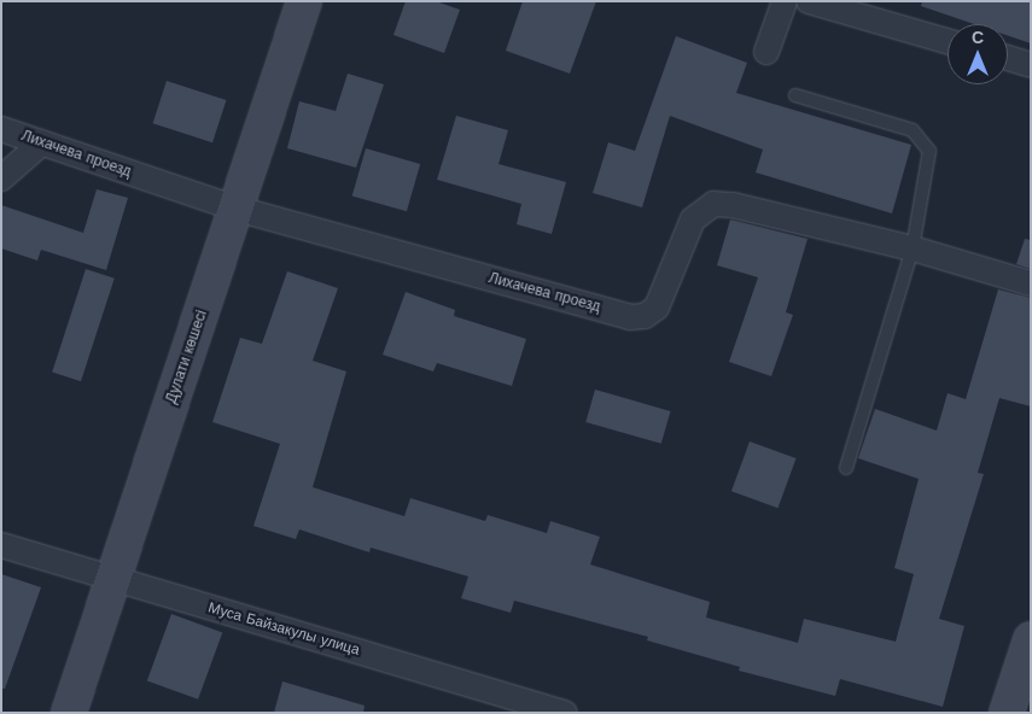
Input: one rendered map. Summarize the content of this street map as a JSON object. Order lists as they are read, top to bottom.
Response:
{
  "streets": {
    "main road": ["Дулати көшесі"],
    "street": ["Лихачева проезд", "Муса Байзакулы улица"]
  },
  "crossings": [
    ["Лихачева проезд", "Дулати көшесі"],
    ["Дулати көшесі", "Муса Байзакулы улица"]
  ],
  "north": "top"
}
